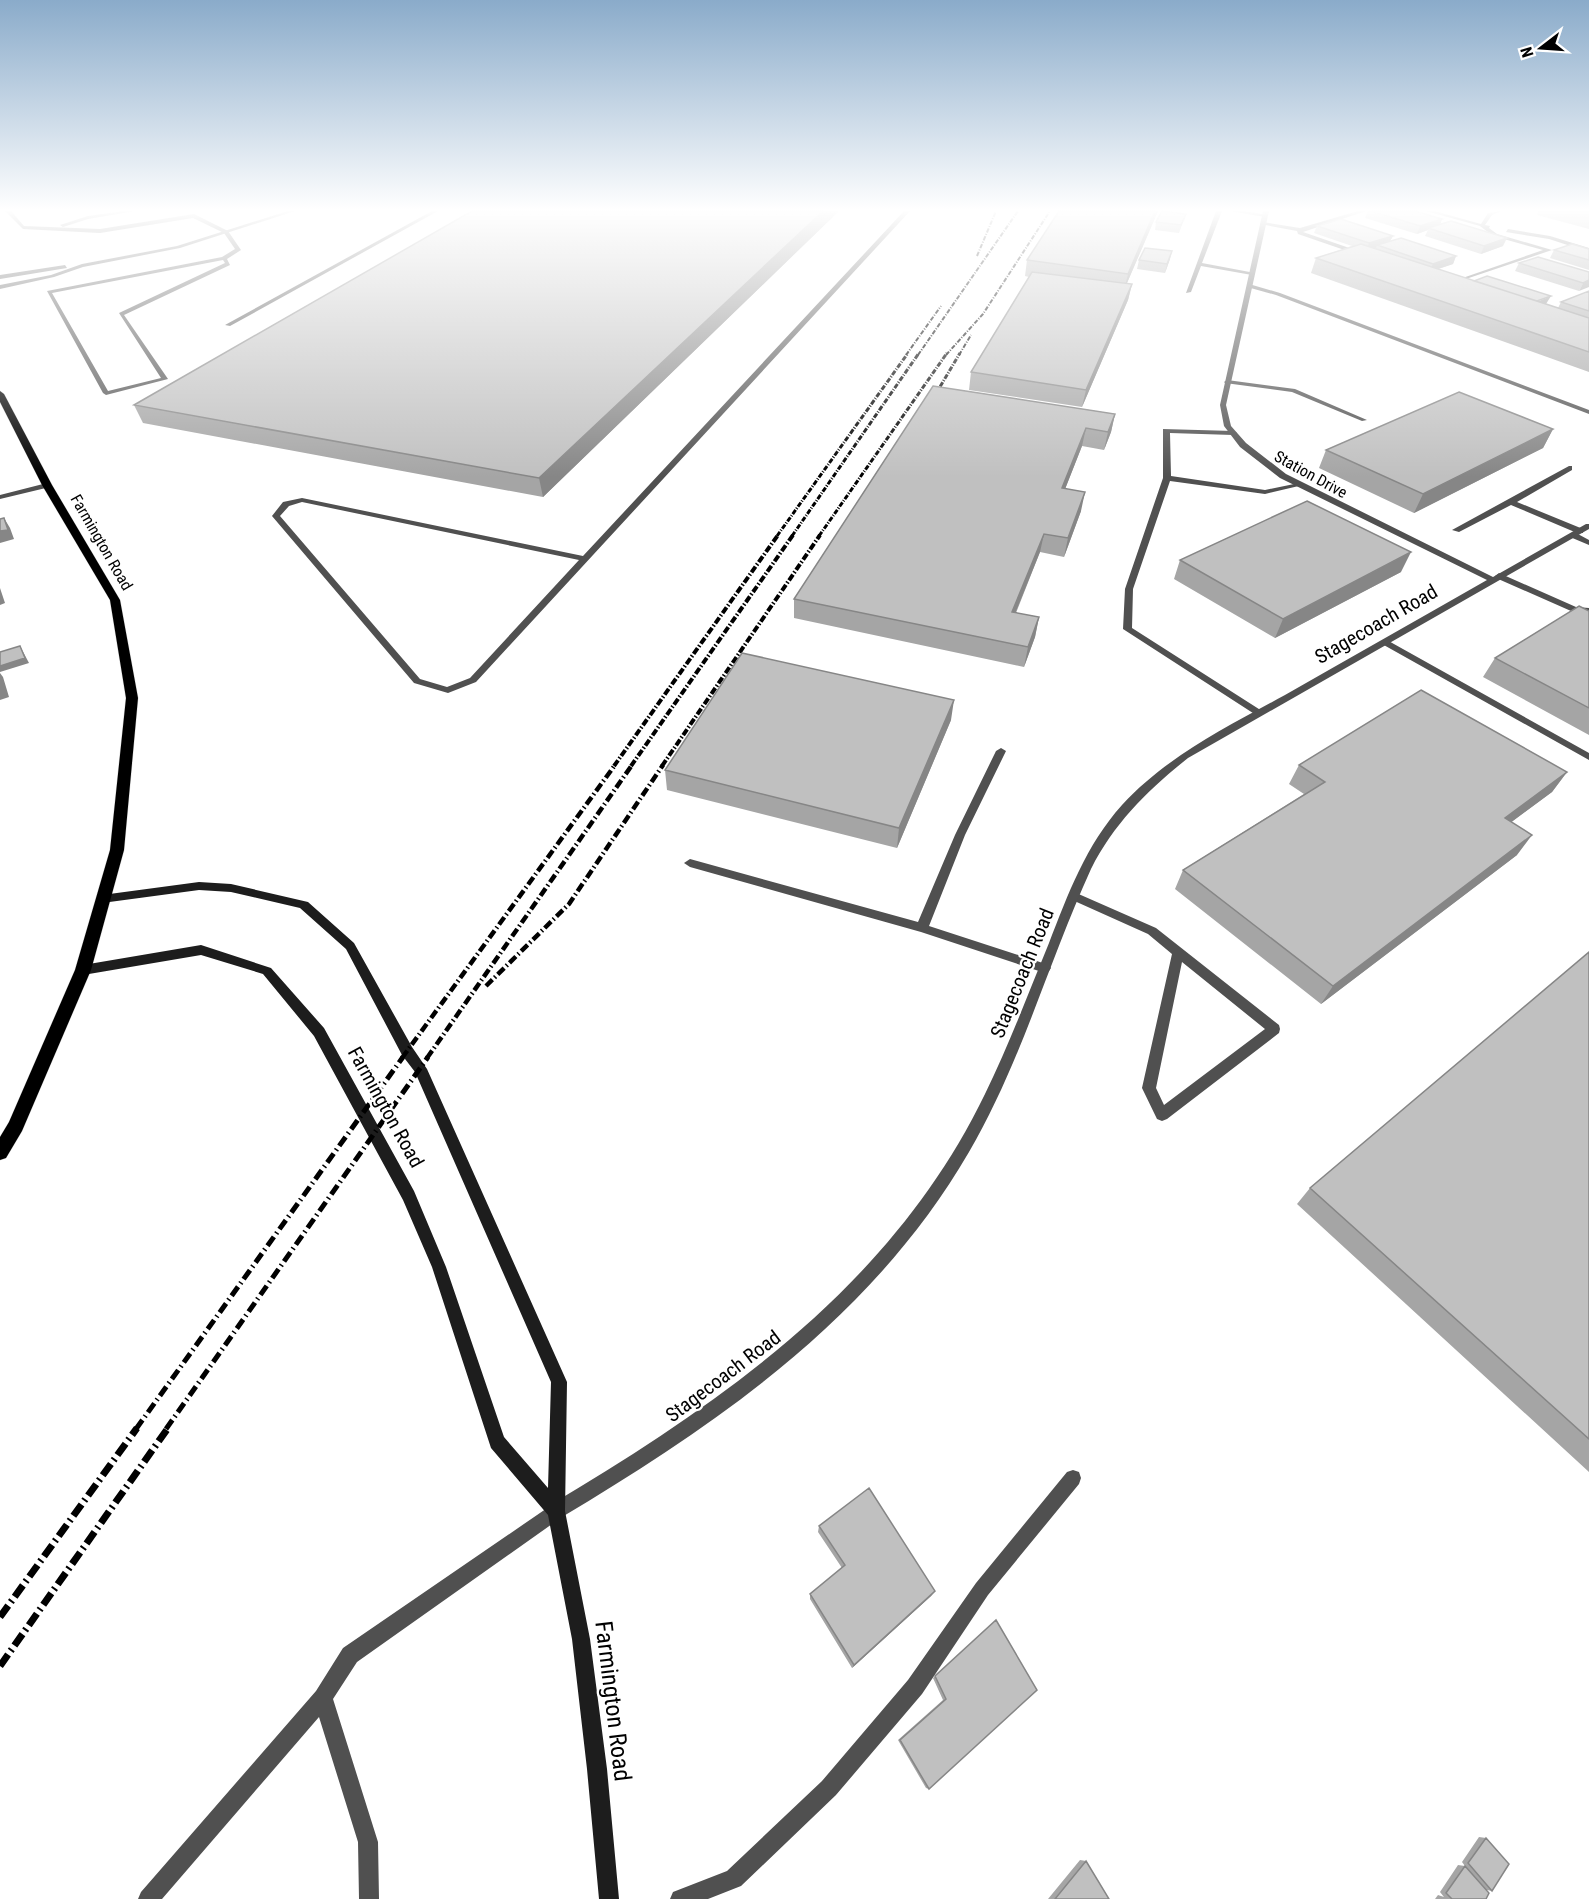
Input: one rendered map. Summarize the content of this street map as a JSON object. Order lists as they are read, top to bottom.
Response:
{
  "streets": {
    "main road": ["Farmington Road"],
    "street": ["Station Drive", "Stagecoach Road"]
  },
  "crossings": [
    ["Station Drive", "Stagecoach Road"],
    ["Farmington Road", "Stagecoach Road"]
  ],
  "north": "left"
}
